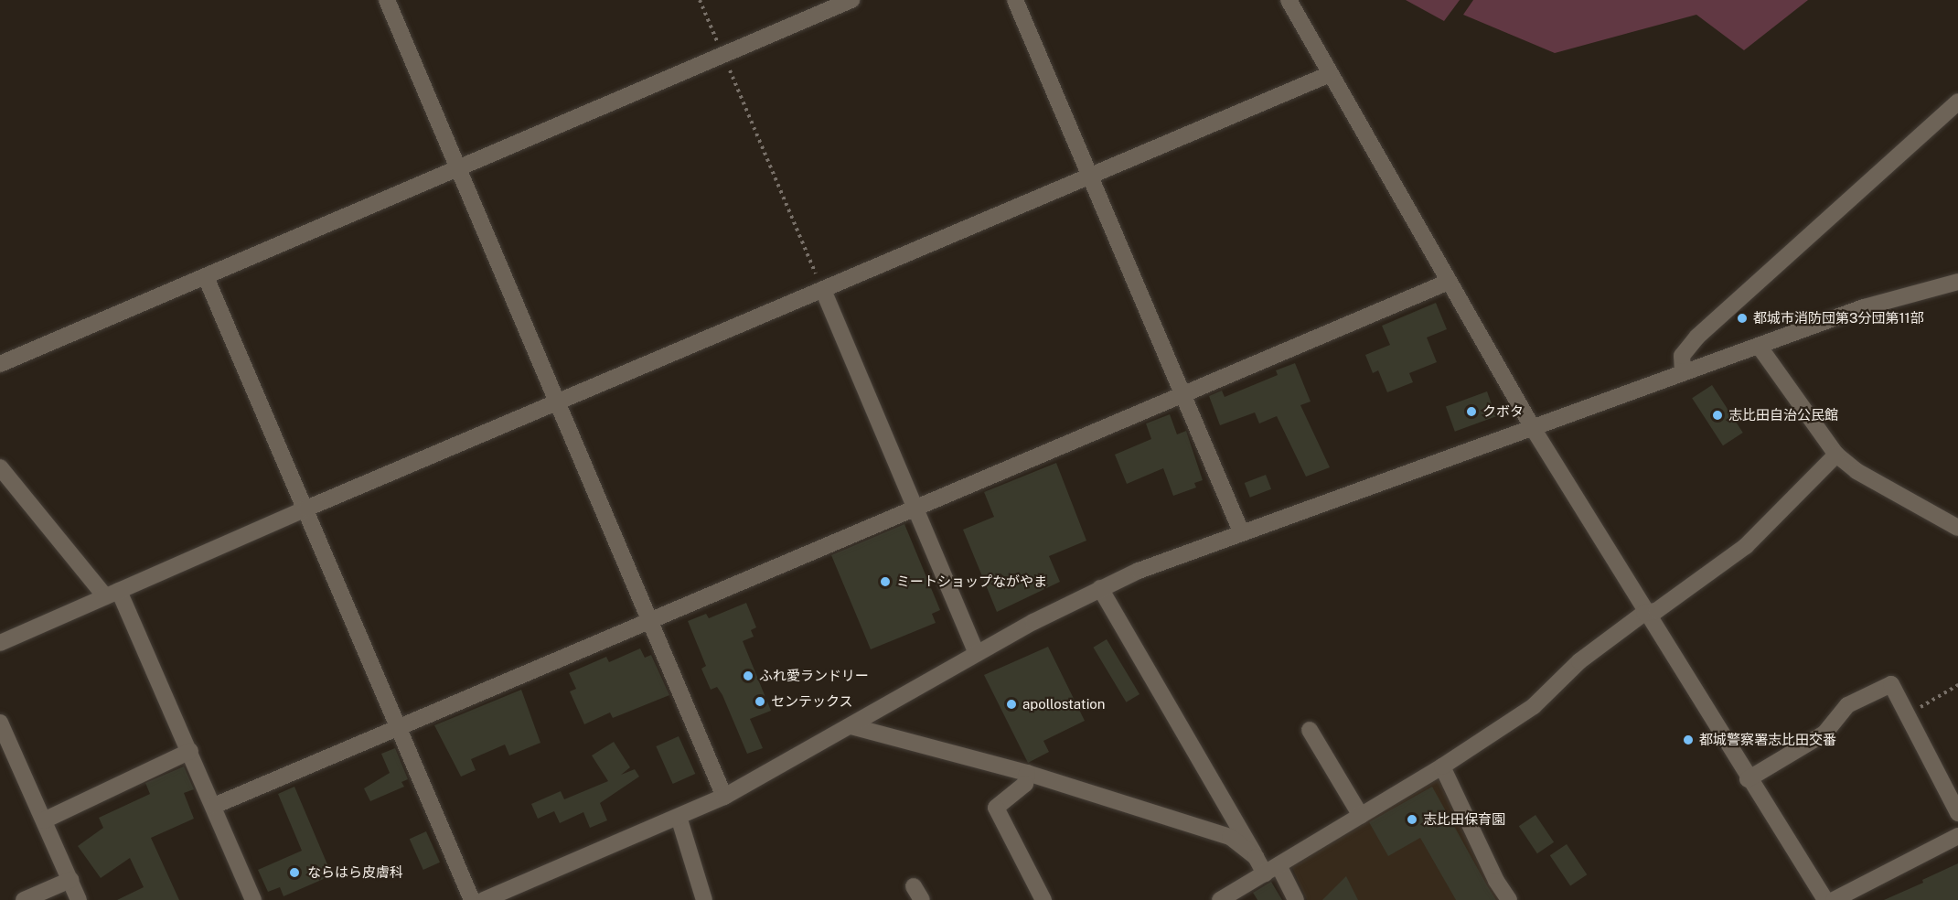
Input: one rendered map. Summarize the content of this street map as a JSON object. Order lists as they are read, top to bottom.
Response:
{
  "places": [
    "都城市消防団第3分団第11部",
    "クボタ",
    "志比田自治公民館",
    "ミートショップながやま",
    "ふれ愛ランドリー",
    "センテックス",
    "apollostation",
    "都城警察署志比田交番",
    "志比田保育園",
    "ならはら皮膚科"
  ]
}
